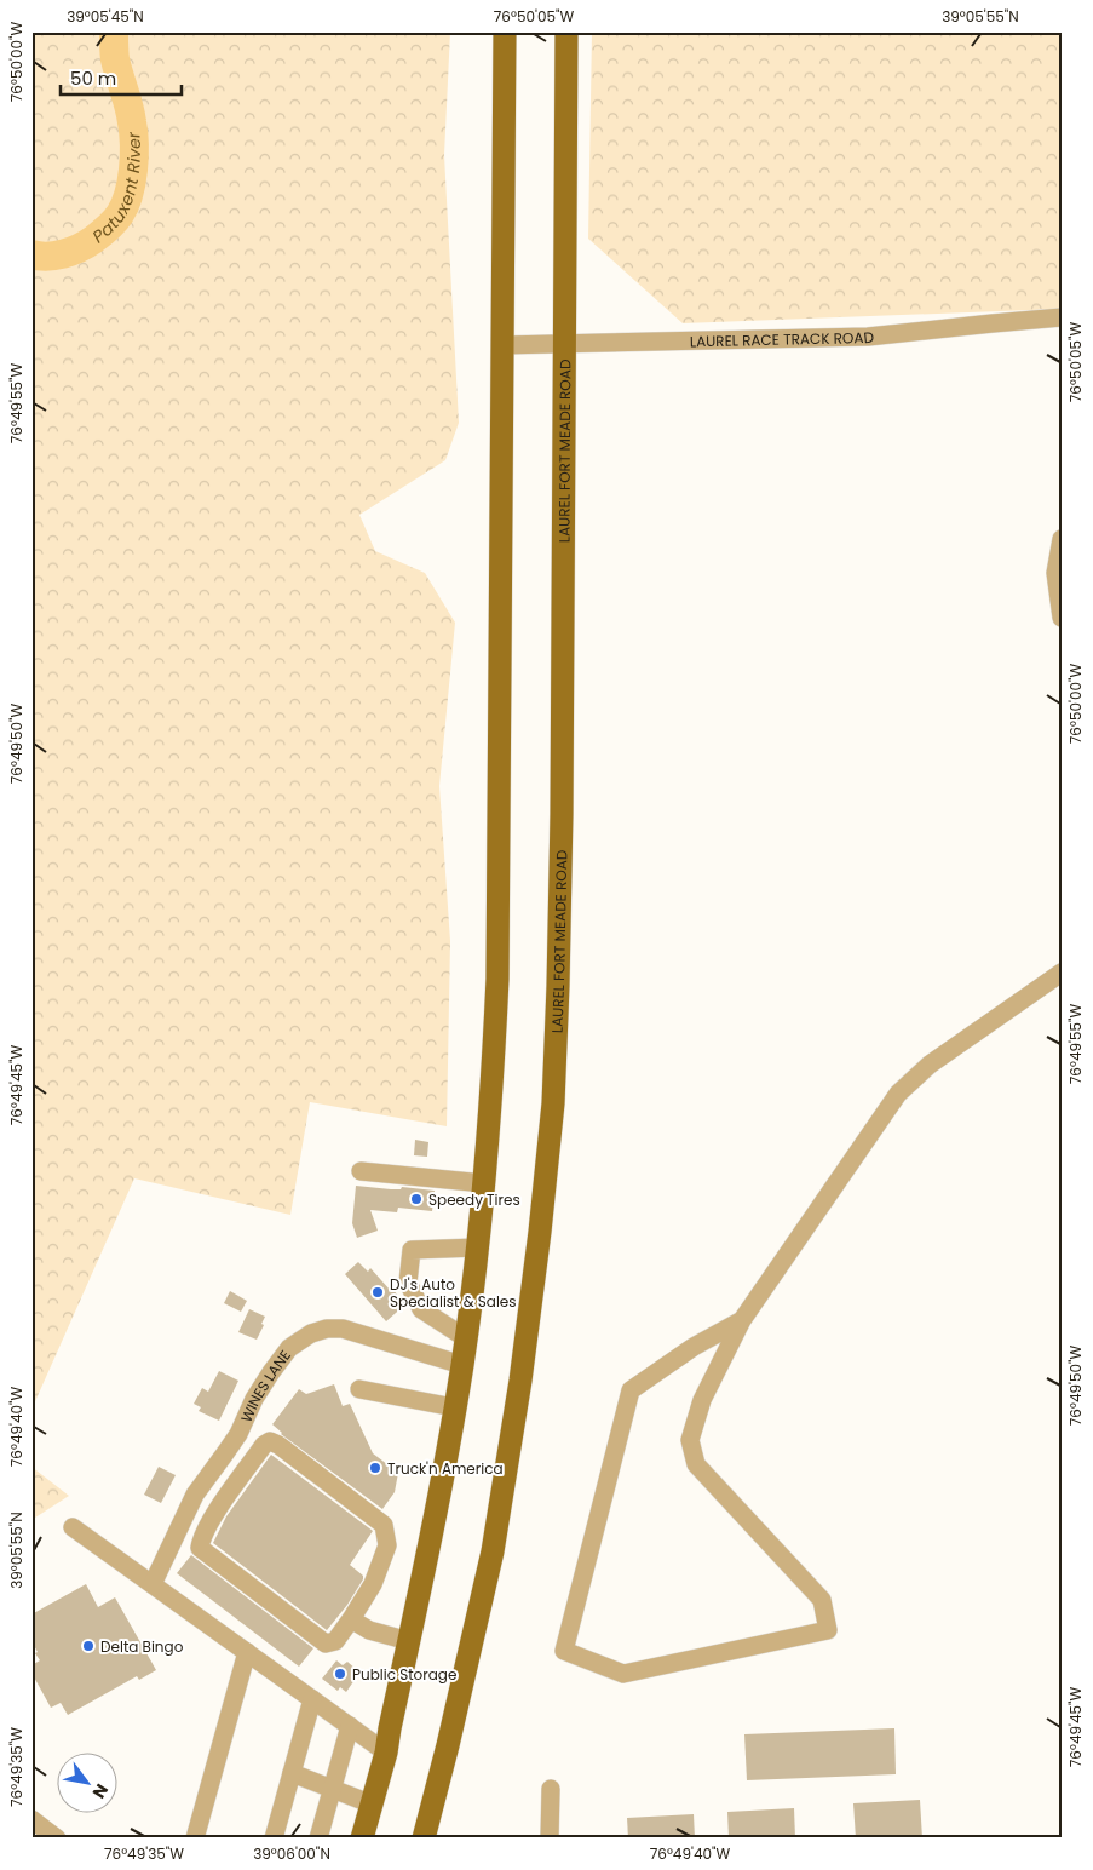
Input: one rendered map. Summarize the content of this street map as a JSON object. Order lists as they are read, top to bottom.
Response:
{
  "streets": {
    "main road": ["LAUREL FORT MEADE ROAD"],
    "street": ["LAUREL RACE TRACK ROAD", "WINES LANE"]
  },
  "crossings": [
    ["LAUREL RACE TRACK ROAD", "LAUREL FORT MEADE ROAD"]
  ],
  "water": ["Patuxent River"],
  "places": [
    "Speedy Tires",
    "DJ's Auto Specialist & Sales",
    "Truck'n America",
    "Delta Bingo",
    "Public Storage"
  ],
  "scale_bar": "50 m",
  "north": "bottom right",
  "coordinates": [
    "39°05'45\"N",
    "76°50'05\"W",
    "39°05'55\"N",
    "76°50'00\"W",
    "76°49'55\"W",
    "76°49'50\"W",
    "76°49'45\"W",
    "76°49'40\"W",
    "76°49'35\"W",
    "39°06'00\"N"
  ]
}
